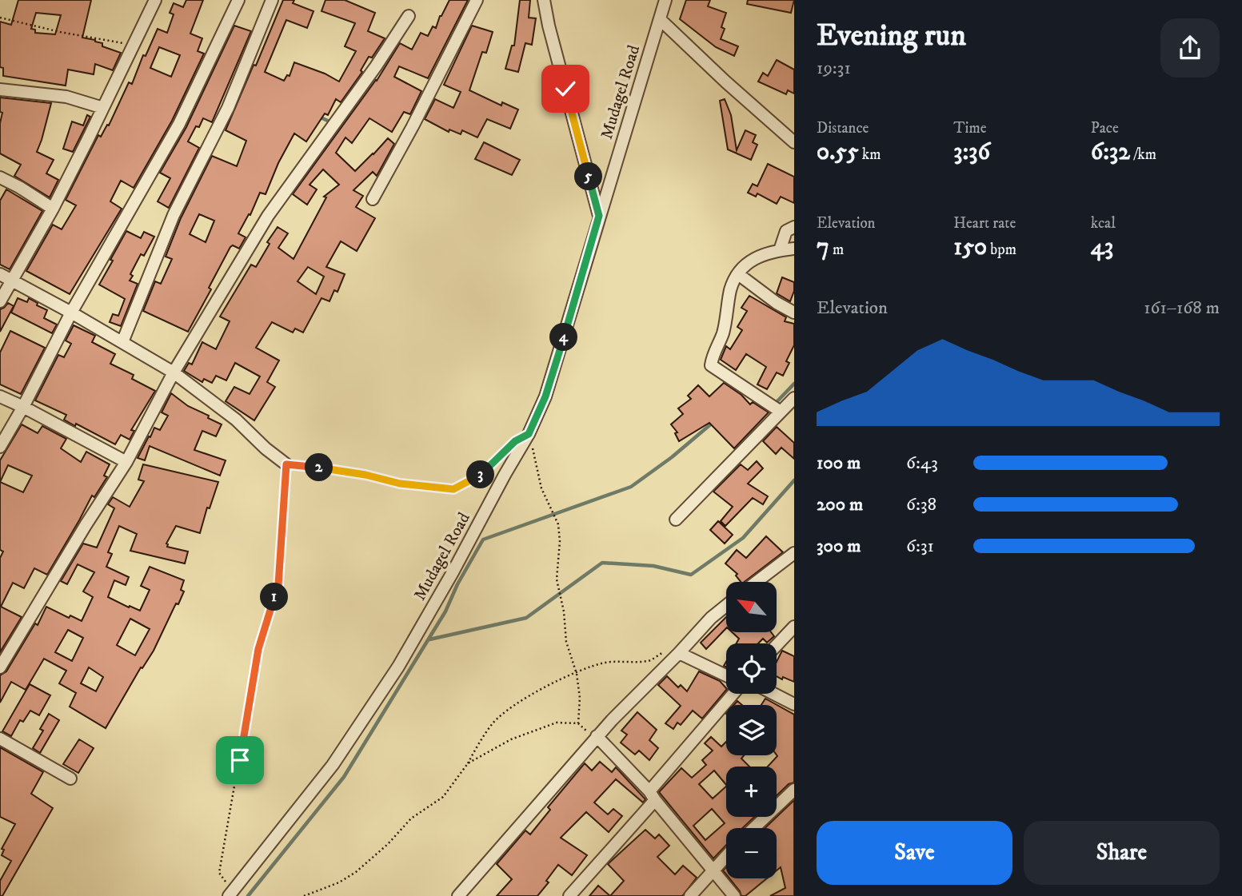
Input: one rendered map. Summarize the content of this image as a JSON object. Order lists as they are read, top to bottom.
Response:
{
  "streets": {
    "street": ["Mudagel Road"]
  },
  "north": "top left",
  "page": {
    "heading": ["Evening run", "19:31"],
    "stats": [
      ["Distance", "0.55 km"],
      ["Time", "3:36"],
      ["Pace", "6:32 /km"],
      ["Elevation", "7 m"],
      ["Heart rate", "150 bpm"],
      ["kcal", "43"]
    ],
    "pins": [
      "5",
      "4",
      "2",
      "3",
      "1"
    ],
    "chart": ["Elevation", "161–168 m"],
    "list": [
      {
        "name": "100 m",
        "note": "6:43"
      },
      {
        "name": "200 m",
        "note": "6:38"
      },
      {
        "name": "300 m",
        "note": "6:31"
      }
    ],
    "map_buttons": ["+", "−"],
    "buttons": ["Save", "Share"]
  }
}
